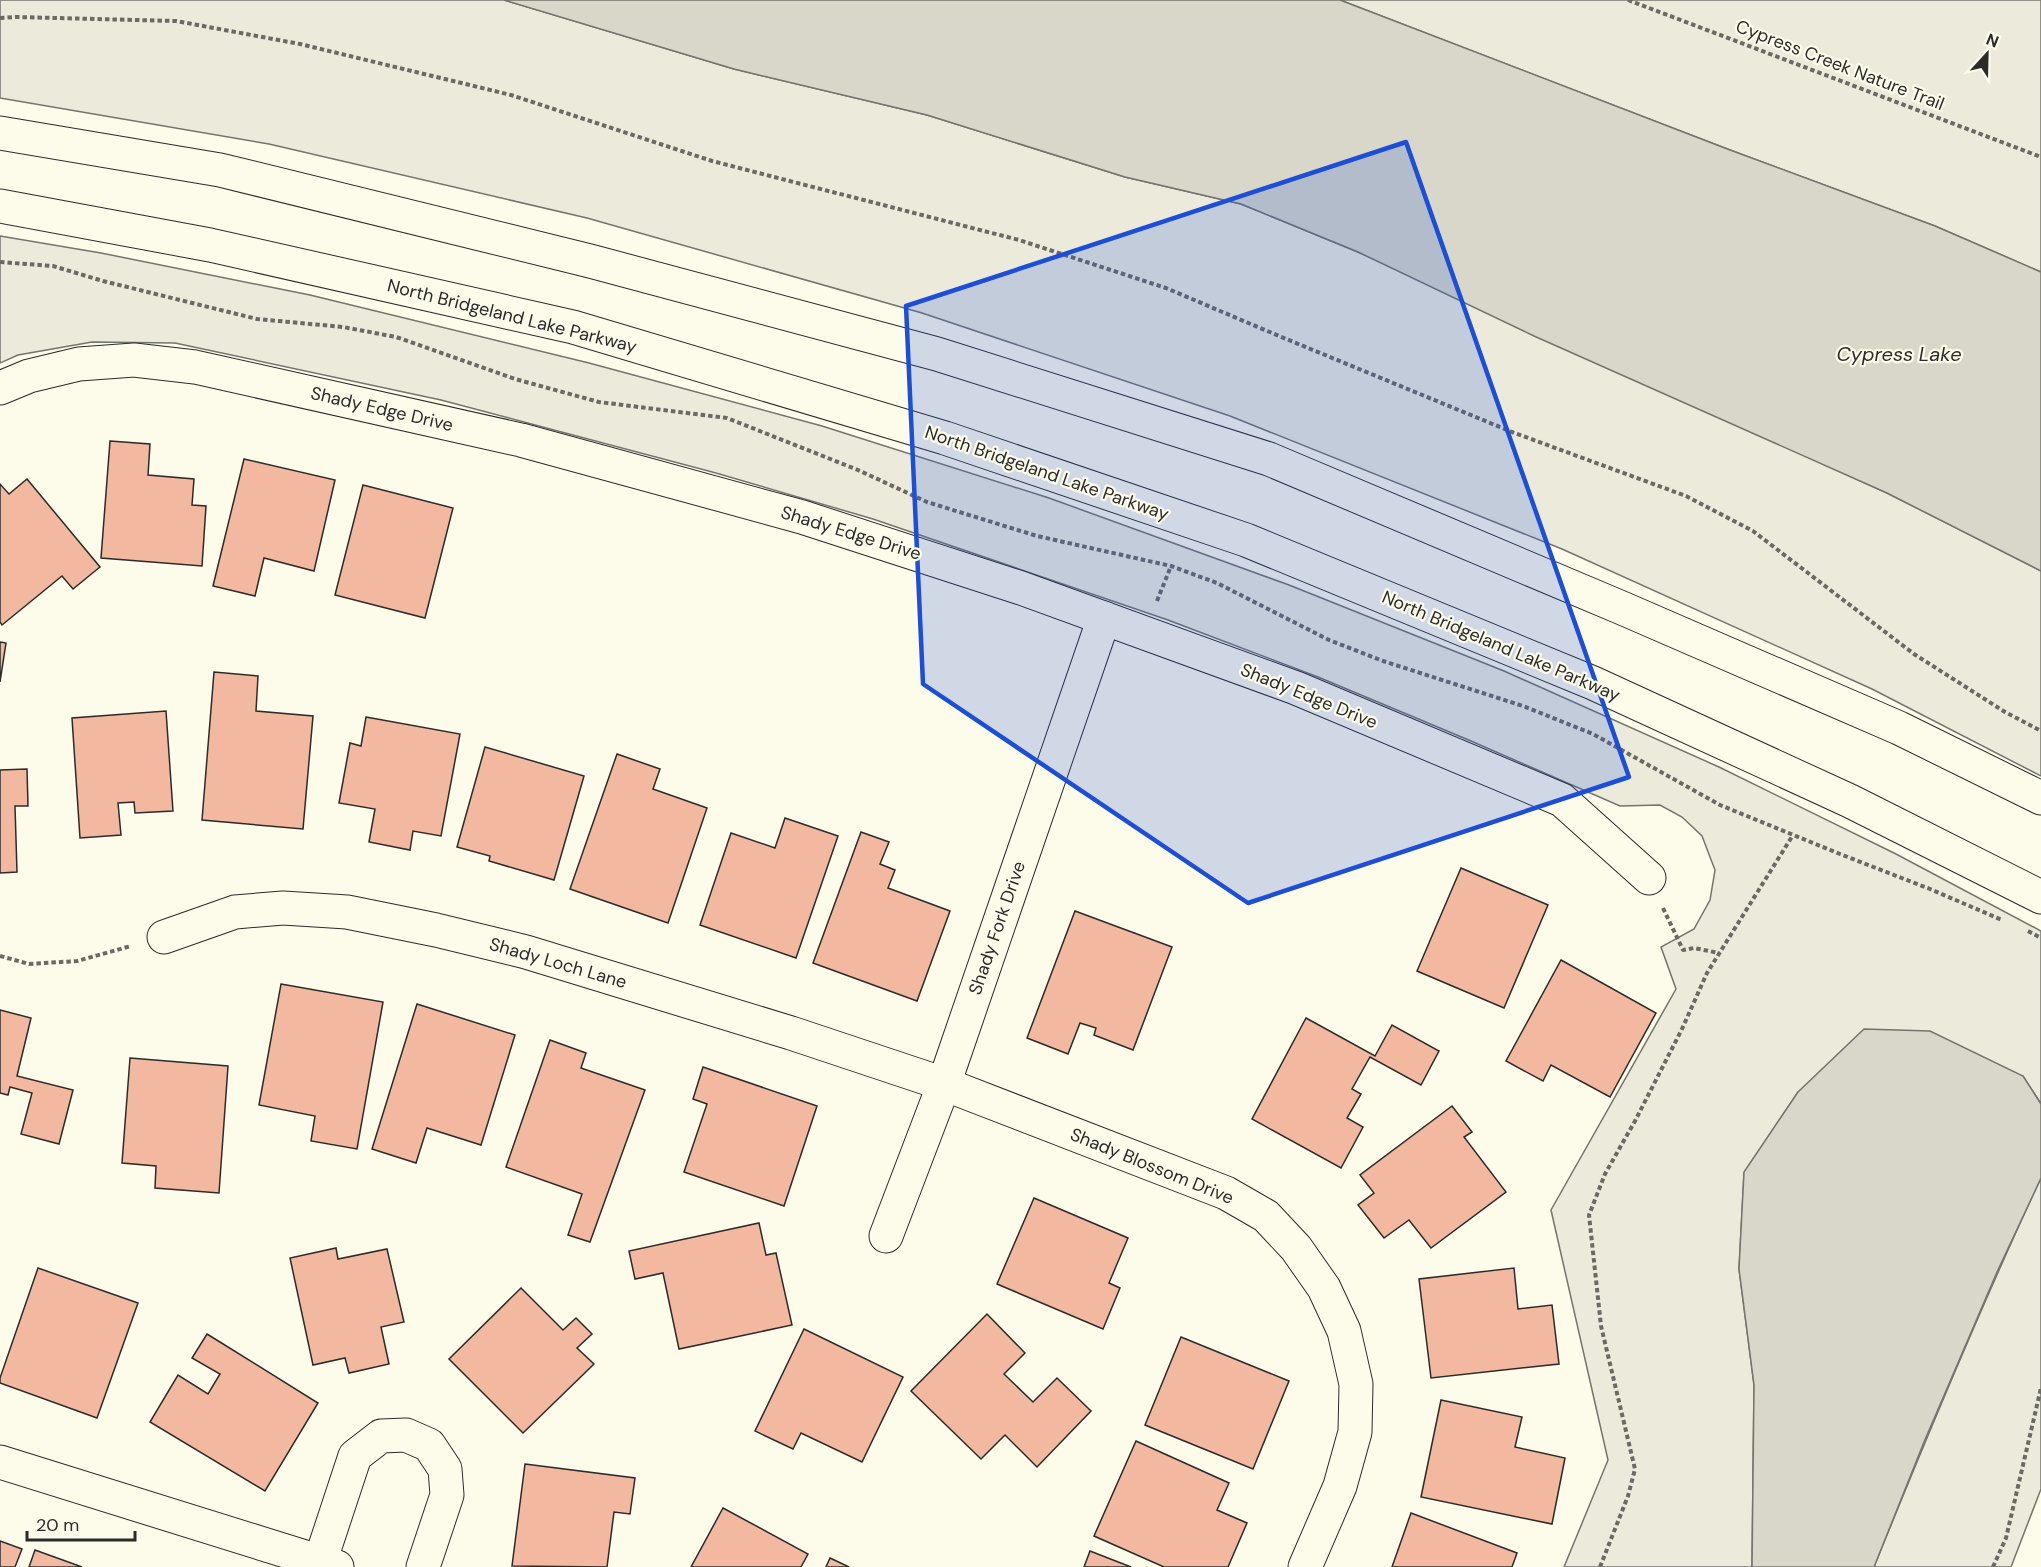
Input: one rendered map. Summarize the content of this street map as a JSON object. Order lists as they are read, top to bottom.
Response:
{
  "streets": {
    "street": [
      "North Bridgeland Lake Parkway",
      "Shady Edge Drive",
      "Shady Fork Drive",
      "Shady Loch Lane",
      "Shady Blossom Drive"
    ],
    "path": ["Cypress Creek Nature Trail"]
  },
  "crossings": [
    ["Shady Edge Drive", "Shady Fork Drive"],
    ["Shady Fork Drive", "Shady Loch Lane"],
    ["Shady Fork Drive", "Shady Blossom Drive"],
    ["Shady Loch Lane", "Shady Blossom Drive"]
  ],
  "water": ["Cypress Lake"],
  "scale_bar": "20 m",
  "north": "top"
}
